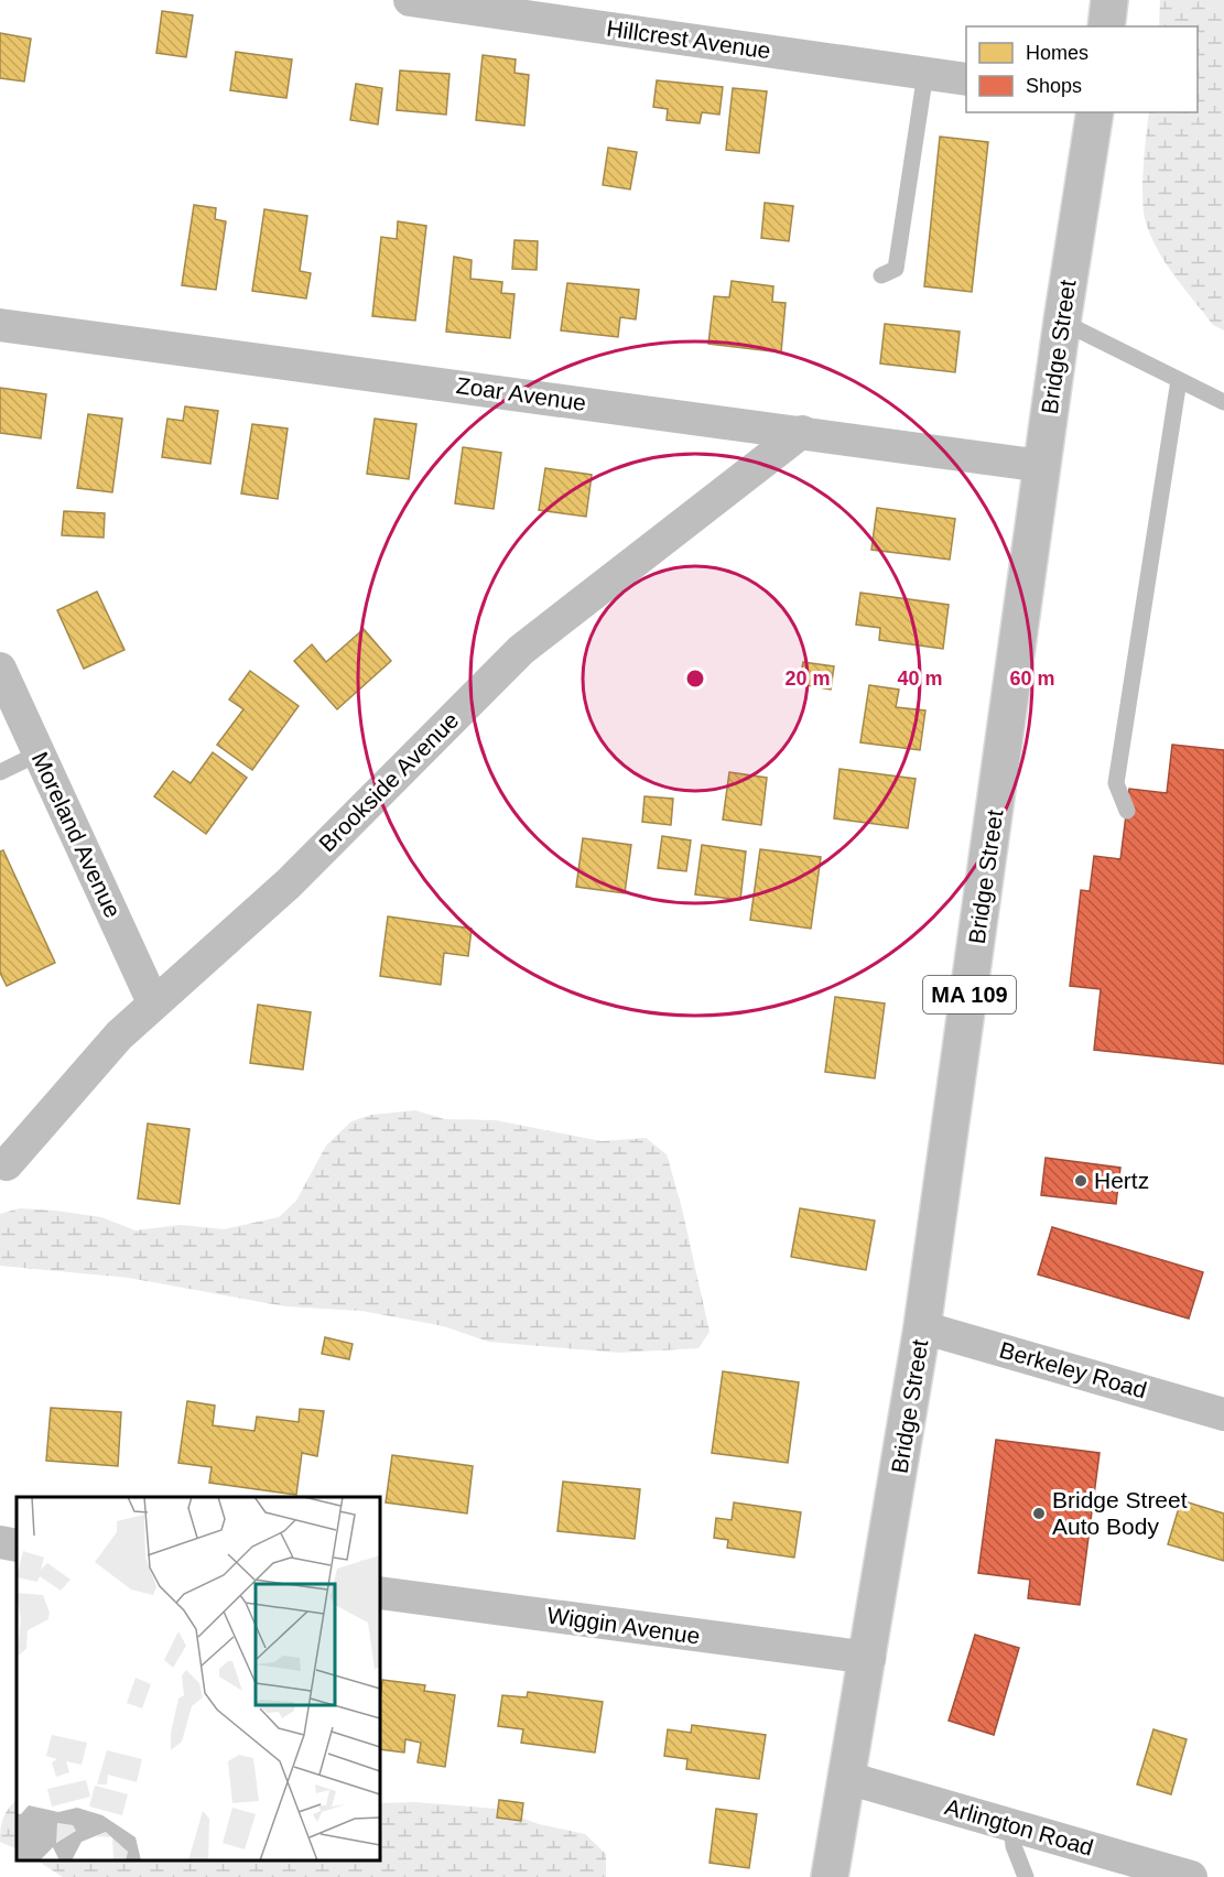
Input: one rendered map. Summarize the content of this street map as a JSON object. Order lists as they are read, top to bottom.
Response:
{
  "streets": {
    "main road": ["Bridge Street", "MA 109"],
    "street": [
      "Hillcrest Avenue",
      "Zoar Avenue",
      "Brookside Avenue",
      "Moreland Avenue",
      "Berkeley Road",
      "Wiggin Avenue",
      "Arlington Road"
    ]
  },
  "crossings": [
    ["Bridge Street", "Zoar Avenue"],
    ["Bridge Street", "Berkeley Road"],
    ["Bridge Street", "Wiggin Avenue"],
    ["Bridge Street", "Arlington Road"],
    ["Zoar Avenue", "Brookside Avenue"],
    ["Brookside Avenue", "Moreland Avenue"]
  ],
  "places": ["Hertz", "Bridge Street Auto Body"],
  "legend": ["Homes", "Shops"],
  "rings": ["20 m", "40 m", "60 m"]
}
